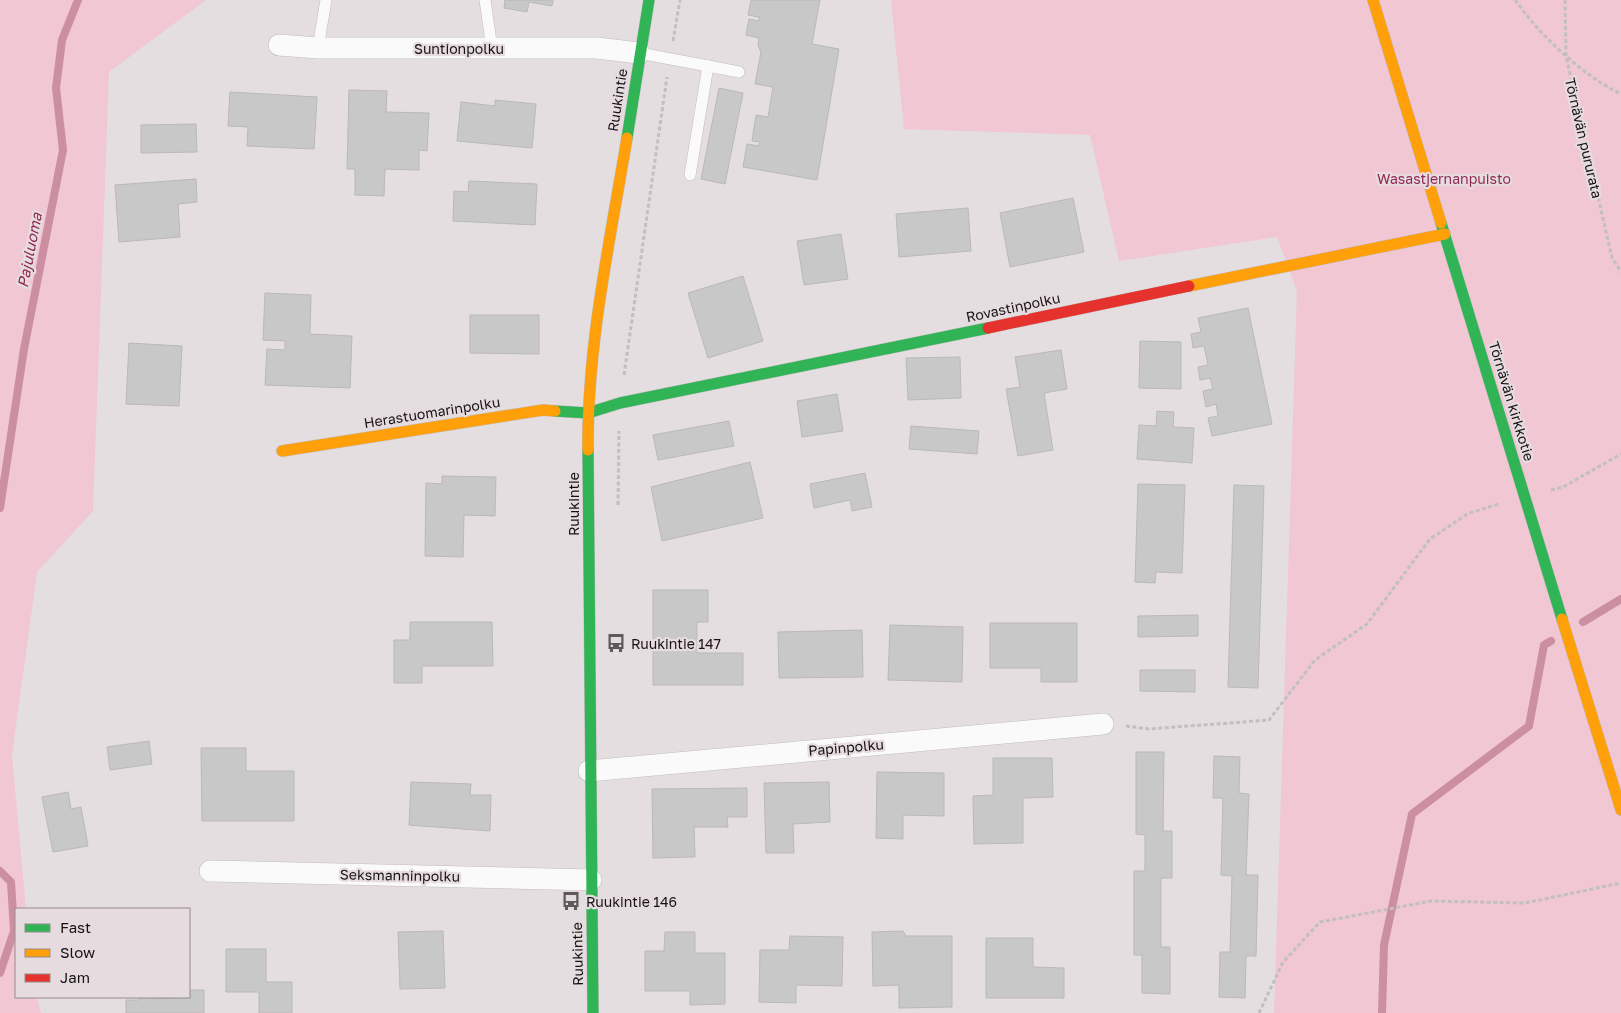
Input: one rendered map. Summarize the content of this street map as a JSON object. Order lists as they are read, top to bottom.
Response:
{
  "streets": {
    "street": [
      "Suntionpolku",
      "Ruukintie",
      "Rovastinpolku",
      "Törnävän kirkkotie",
      "Herastuomarinpolku",
      "Papinpolku",
      "Seksmanninpolku"
    ],
    "path": ["Törnävän pururata"]
  },
  "crossings": [
    ["Suntionpolku", "Ruukintie"],
    ["Ruukintie", "Rovastinpolku"],
    ["Ruukintie", "Herastuomarinpolku"],
    ["Ruukintie", "Papinpolku"],
    ["Ruukintie", "Seksmanninpolku"],
    ["Rovastinpolku", "Törnävän kirkkotie"],
    ["Rovastinpolku", "Herastuomarinpolku"]
  ],
  "water": ["Pajuluoma"],
  "parks": ["Wasastjernanpuisto"],
  "places": {
    "bus stop": ["Ruukintie 147", "Ruukintie 146"]
  },
  "legend": ["Fast", "Slow", "Jam"]
}
